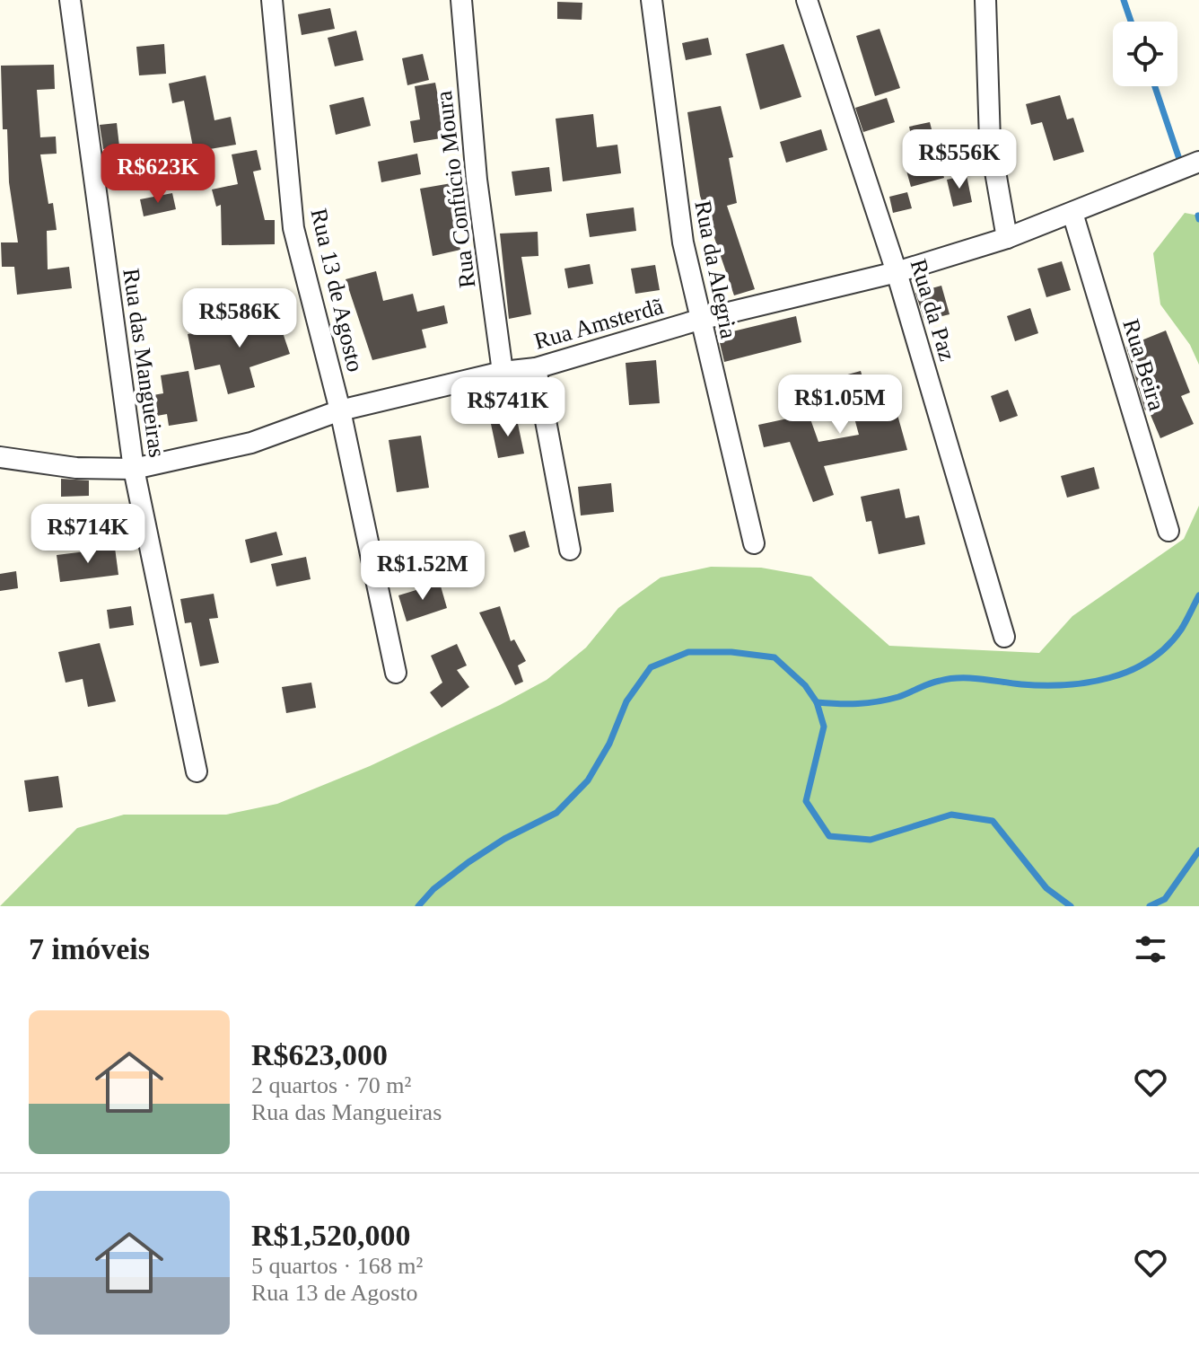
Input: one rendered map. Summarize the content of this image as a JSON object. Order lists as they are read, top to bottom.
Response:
{
  "streets": {
    "street": [
      "Rua Confúcio Moura",
      "Rua da Alegria",
      "Rua 13 de Agosto",
      "Rua da Paz",
      "Rua Amsterdã",
      "Rua das Mangueiras",
      "Rua Beira"
    ]
  },
  "crossings": [
    ["Rua Confúcio Moura", "Rua Amsterdã"],
    ["Rua da Alegria", "Rua Amsterdã"],
    ["Rua 13 de Agosto", "Rua Amsterdã"],
    ["Rua da Paz", "Rua Amsterdã"],
    ["Rua Amsterdã", "Rua das Mangueiras"],
    ["Rua Amsterdã", "Rua Beira"]
  ],
  "page": {
    "price": [
      "R$556K",
      "R$623K",
      "R$586K",
      "R$1.05M",
      "R$741K",
      "R$714K",
      "R$1.52M"
    ],
    "heading": "7 imóveis",
    "list": [
      {
        "name": "R$623,000",
        "note": "2 quartos · 70 m² · Rua das Mangueiras"
      },
      {
        "name": "R$1,520,000",
        "note": "5 quartos · 168 m² · Rua 13 de Agosto"
      }
    ]
  }
}
